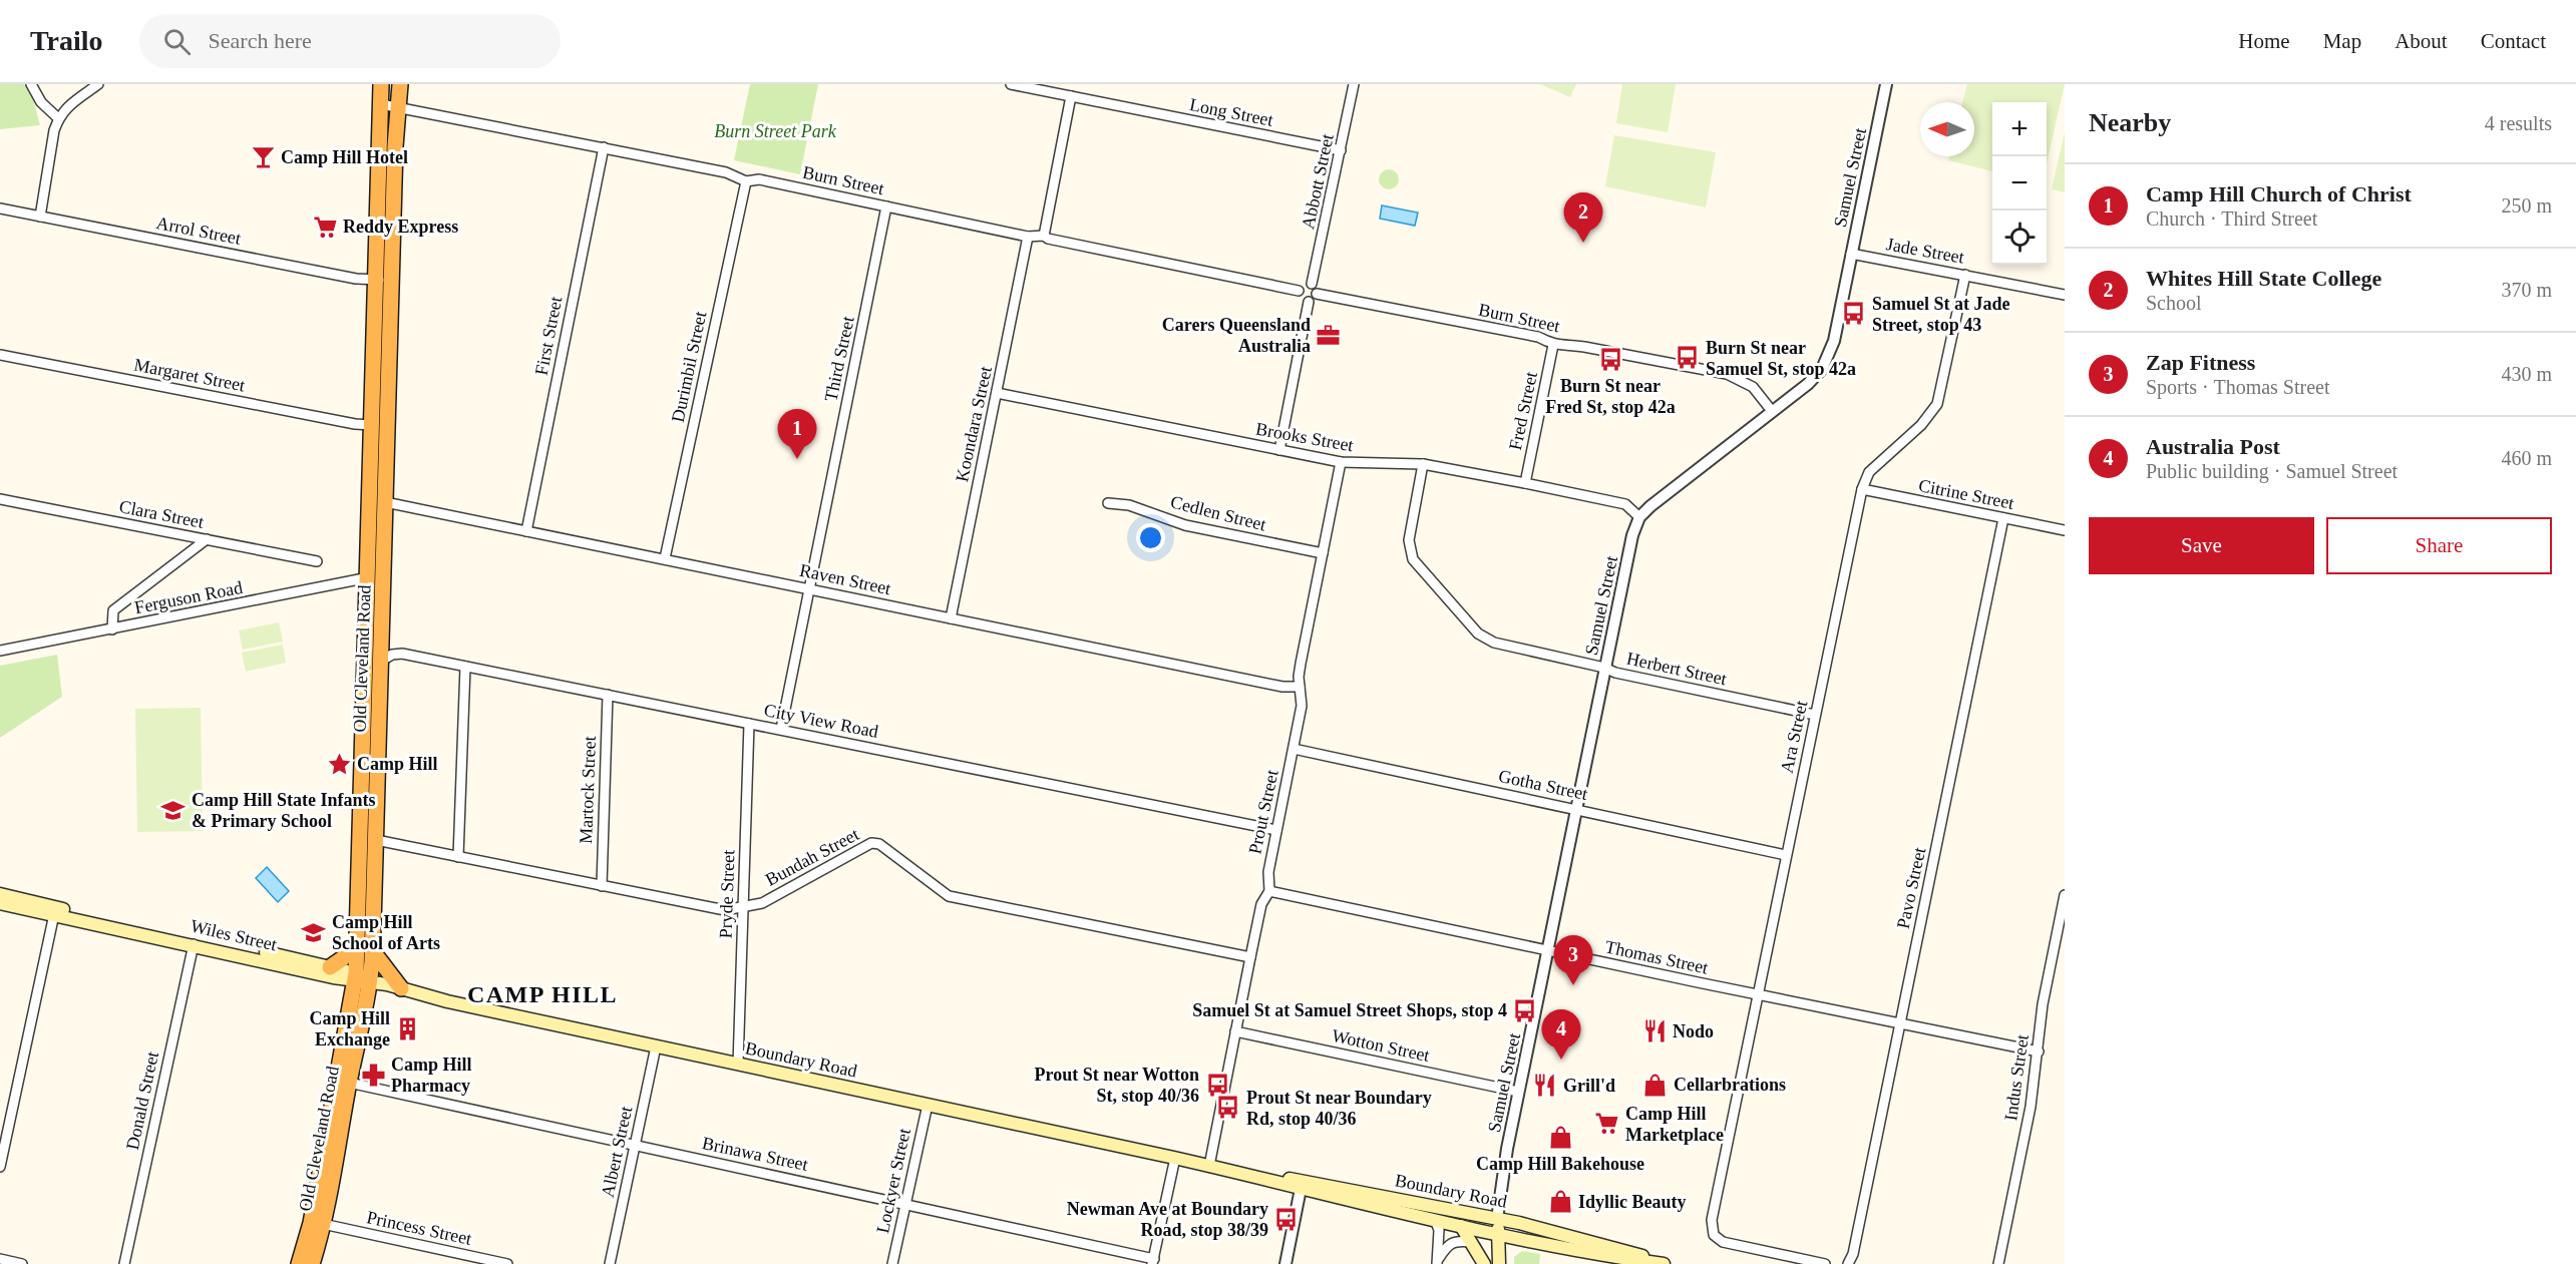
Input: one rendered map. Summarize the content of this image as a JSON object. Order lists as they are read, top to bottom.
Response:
{
  "streets": {
    "highway": ["Old Cleveland Road"],
    "main road": ["Wiles Street", "Boundary Road"],
    "street": [
      "Long Street",
      "Samuel Street",
      "Burn Street",
      "Abbott Street",
      "Arrol Street",
      "Jade Street",
      "First Street",
      "Third Street",
      "Durimbil Street",
      "Margaret Street",
      "Fred Street",
      "Koondara Street",
      "Brooks Street",
      "Citrine Street",
      "Cedlen Street",
      "Clara Street",
      "Raven Street",
      "Ferguson Road",
      "Herbert Street",
      "City View Road",
      "Ara Street",
      "Gotha Street",
      "Martock Street",
      "Prout Street",
      "Bundah Street",
      "Pavo Street",
      "Pryde Street",
      "Thomas Street",
      "Wotton Street",
      "Indus Street",
      "Donald Street",
      "Albert Street",
      "Brinawa Street",
      "Lockyer Street",
      "Princess Street"
    ]
  },
  "crossings": [
    ["Long Street", "Abbott Street"],
    ["Samuel Street", "Burn Street"],
    ["Samuel Street", "Jade Street"],
    ["Samuel Street", "Brooks Street"],
    ["Samuel Street", "Herbert Street"],
    ["Samuel Street", "Gotha Street"],
    ["Samuel Street", "Thomas Street"],
    ["Samuel Street", "Wotton Street"],
    ["Samuel Street", "Boundary Road"],
    ["Burn Street", "Abbott Street"],
    ["Burn Street", "First Street"],
    ["Burn Street", "Third Street"],
    ["Burn Street", "Durimbil Street"],
    ["Burn Street", "Fred Street"],
    ["Burn Street", "Koondara Street"],
    ["Burn Street", "Old Cleveland Road"],
    ["Arrol Street", "Old Cleveland Road"],
    ["Jade Street", "Ara Street"],
    ["First Street", "Raven Street"],
    ["Third Street", "Raven Street"],
    ["Durimbil Street", "Raven Street"],
    ["Margaret Street", "Old Cleveland Road"],
    ["Fred Street", "Brooks Street"],
    ["Koondara Street", "Brooks Street"],
    ["Koondara Street", "Raven Street"],
    ["Brooks Street", "Herbert Street"],
    ["Brooks Street", "Prout Street"],
    ["Citrine Street", "Ara Street"],
    ["Citrine Street", "Pavo Street"],
    ["Cedlen Street", "Prout Street"],
    ["Raven Street", "Old Cleveland Road"],
    ["Raven Street", "Prout Street"],
    ["Ferguson Road", "Old Cleveland Road"],
    ["Old Cleveland Road", "City View Road"],
    ["Old Cleveland Road", "Bundah Street"],
    ["Old Cleveland Road", "Wiles Street"],
    ["Old Cleveland Road", "Boundary Road"],
    ["Old Cleveland Road", "Brinawa Street"],
    ["Old Cleveland Road", "Princess Street"],
    ["Herbert Street", "Ara Street"],
    ["City View Road", "Martock Street"],
    ["City View Road", "Prout Street"],
    ["City View Road", "Pryde Street"],
    ["Ara Street", "Gotha Street"],
    ["Ara Street", "Thomas Street"],
    ["Gotha Street", "Prout Street"],
    ["Martock Street", "Bundah Street"],
    ["Prout Street", "Bundah Street"],
    ["Prout Street", "Thomas Street"],
    ["Prout Street", "Wotton Street"],
    ["Prout Street", "Boundary Road"],
    ["Bundah Street", "Pryde Street"],
    ["Pavo Street", "Thomas Street"],
    ["Pryde Street", "Boundary Road"],
    ["Wiles Street", "Boundary Road"],
    ["Wiles Street", "Donald Street"],
    ["Thomas Street", "Indus Street"],
    ["Boundary Road", "Albert Street"],
    ["Boundary Road", "Lockyer Street"],
    ["Albert Street", "Brinawa Street"],
    ["Brinawa Street", "Lockyer Street"]
  ],
  "districts": ["CAMP HILL"],
  "parks": ["Burn Street Park"],
  "places": {
    "bar": ["Camp Hill Hotel"],
    "supermarket": ["Reddy Express", "Camp Hill Marketplace"],
    "bus stop": [
      "Samuel St at Jade Street, stop 43",
      "Burn St near Samuel St, stop 42a",
      "Burn St near Fred St, stop 42a",
      "Samuel St at Samuel Street Shops, stop 4",
      "Prout St near Wotton St, stop 40/36",
      "Prout St near Boundary Rd, stop 40/36",
      "Newman Ave at Boundary Road, stop 38/39"
    ],
    "office": ["Carers Queensland Australia"],
    "place": ["Camp Hill"],
    "school or university": ["Camp Hill State Infants & Primary School", "Camp Hill School of Arts"],
    "building": ["Camp Hill Exchange"],
    "restaurant": ["Nodo", "Grill'd"],
    "pharmacy": ["Camp Hill Pharmacy"],
    "shop": ["Cellarbrations", "Camp Hill Bakehouse", "Idyllic Beauty"]
  },
  "north": "left",
  "page": {
    "header": "Trailo",
    "search": "Search here",
    "nav": [
      "Home",
      "Map",
      "About",
      "Contact"
    ],
    "heading": ["Nearby", "4 results"],
    "map_buttons": ["+", "−"],
    "list": [
      {
        "mark": "1",
        "name": "Camp Hill Church of Christ",
        "note": "Church · Third Street",
        "value": "250 m"
      },
      {
        "mark": "2",
        "name": "Whites Hill State College",
        "note": "School",
        "value": "370 m"
      },
      {
        "mark": "3",
        "name": "Zap Fitness",
        "note": "Sports · Thomas Street",
        "value": "430 m"
      },
      {
        "mark": "4",
        "name": "Australia Post",
        "note": "Public building · Samuel Street",
        "value": "460 m"
      }
    ],
    "pins": [
      "2",
      "1",
      "3",
      "4"
    ],
    "buttons": ["Save", "Share"]
  }
}
